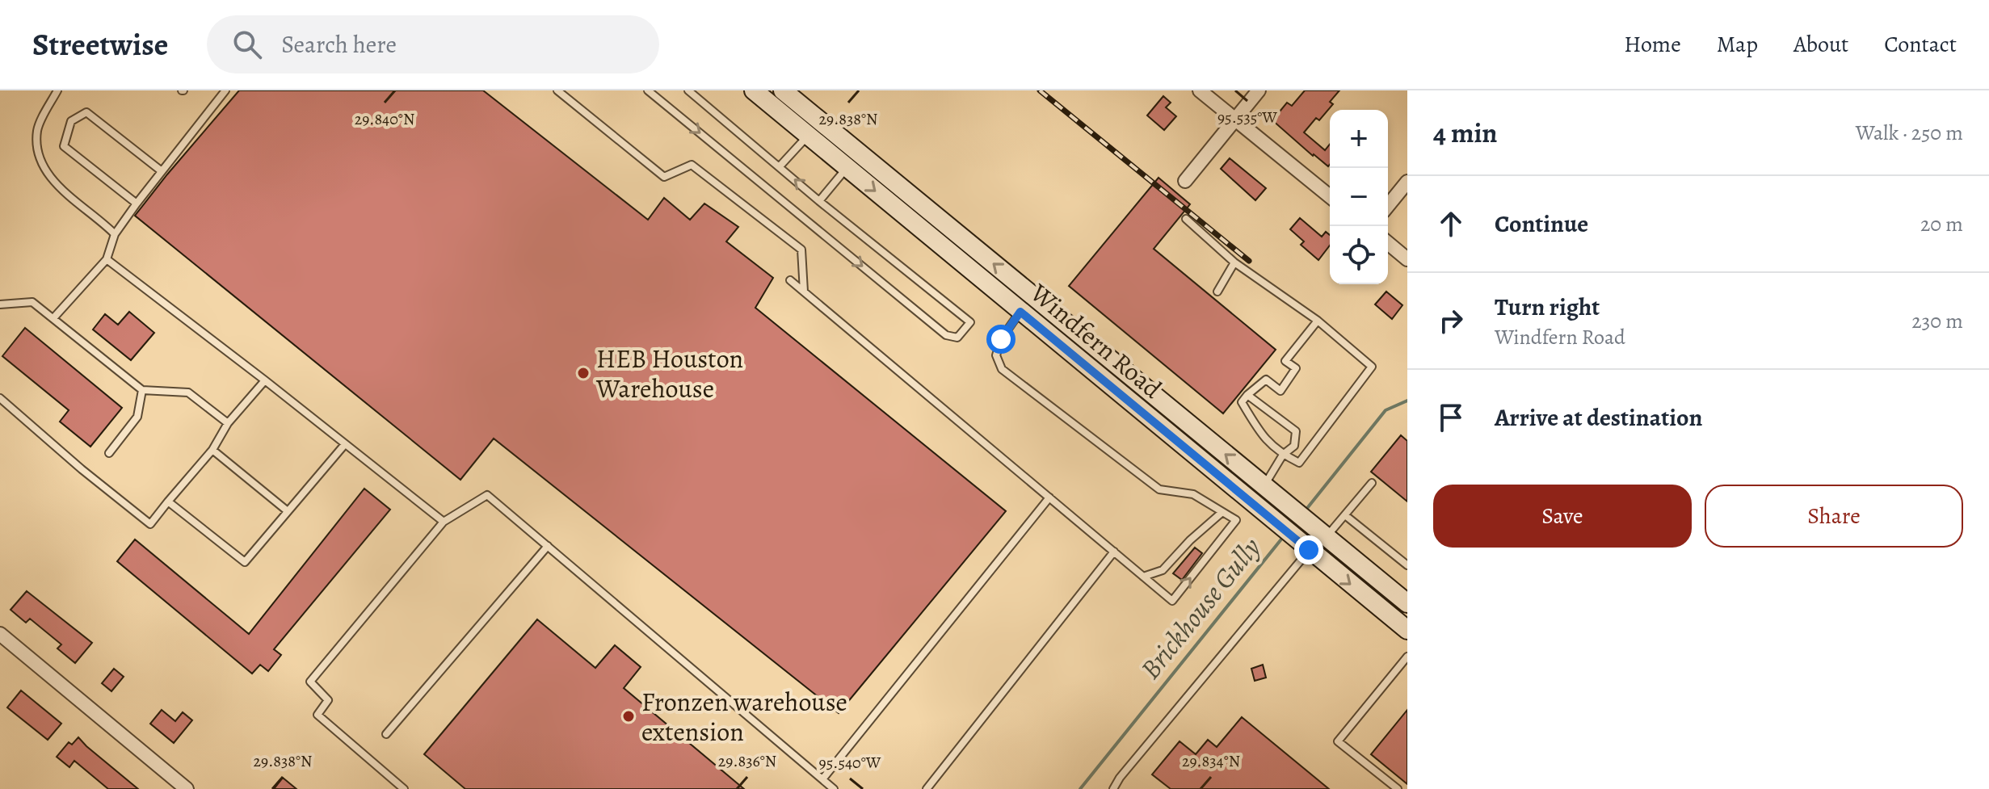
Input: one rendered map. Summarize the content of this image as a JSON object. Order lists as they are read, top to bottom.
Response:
{
  "streets": {
    "street": ["Windfern Road"]
  },
  "water": ["Brickhouse Gully"],
  "places": ["HEB Houston Warehouse", "Fronzen warehouse extension"],
  "page": {
    "header": "Streetwise",
    "search": "Search here",
    "nav": [
      "Home",
      "Map",
      "About",
      "Contact"
    ],
    "heading": ["4 min", "Walk · 250 m"],
    "map_buttons": ["+", "−"],
    "list": [
      ["Continue", "20 m"],
      ["Turn right", "Windfern Road", "230 m"],
      "Arrive at destination"
    ],
    "buttons": ["Save", "Share"]
  },
  "coordinates": [
    "95.535°W",
    "29.840°N",
    "29.838°N",
    "29.836°N",
    "29.834°N",
    "95.540°W"
  ]
}
